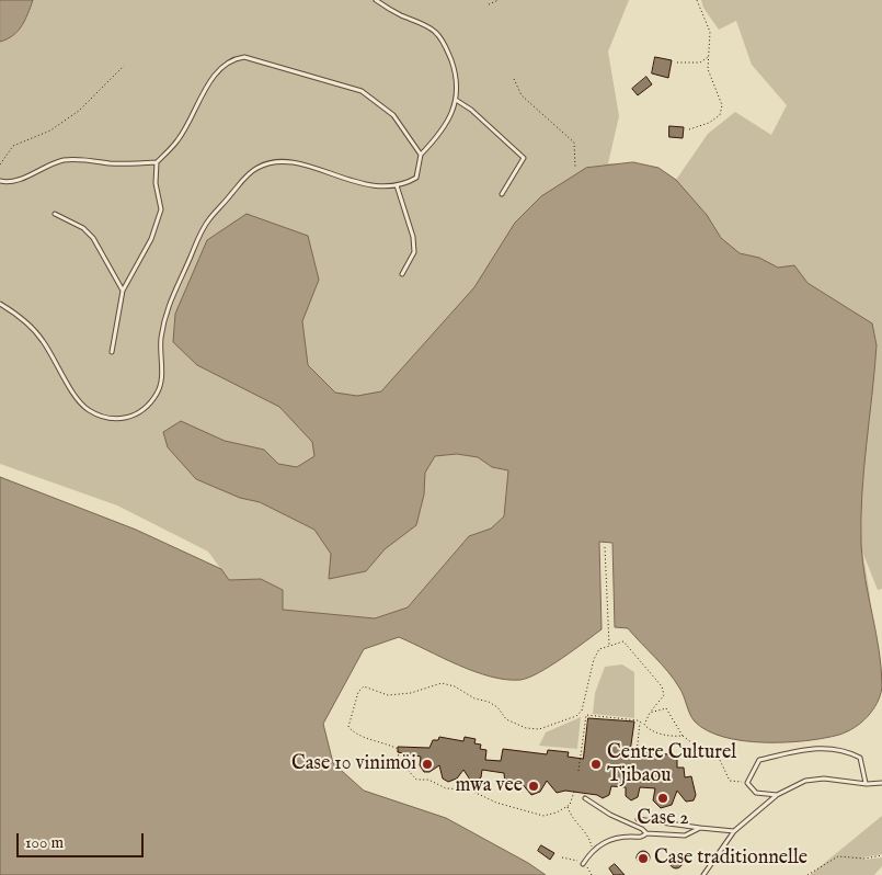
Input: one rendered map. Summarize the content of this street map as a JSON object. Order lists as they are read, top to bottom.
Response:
{
  "places": [
    "Case 10 vinimöi",
    "Centre Culturel Tjibaou",
    "mwa vee",
    "Case 2",
    "Case traditionnelle"
  ],
  "scale_bar": "100 m"
}
